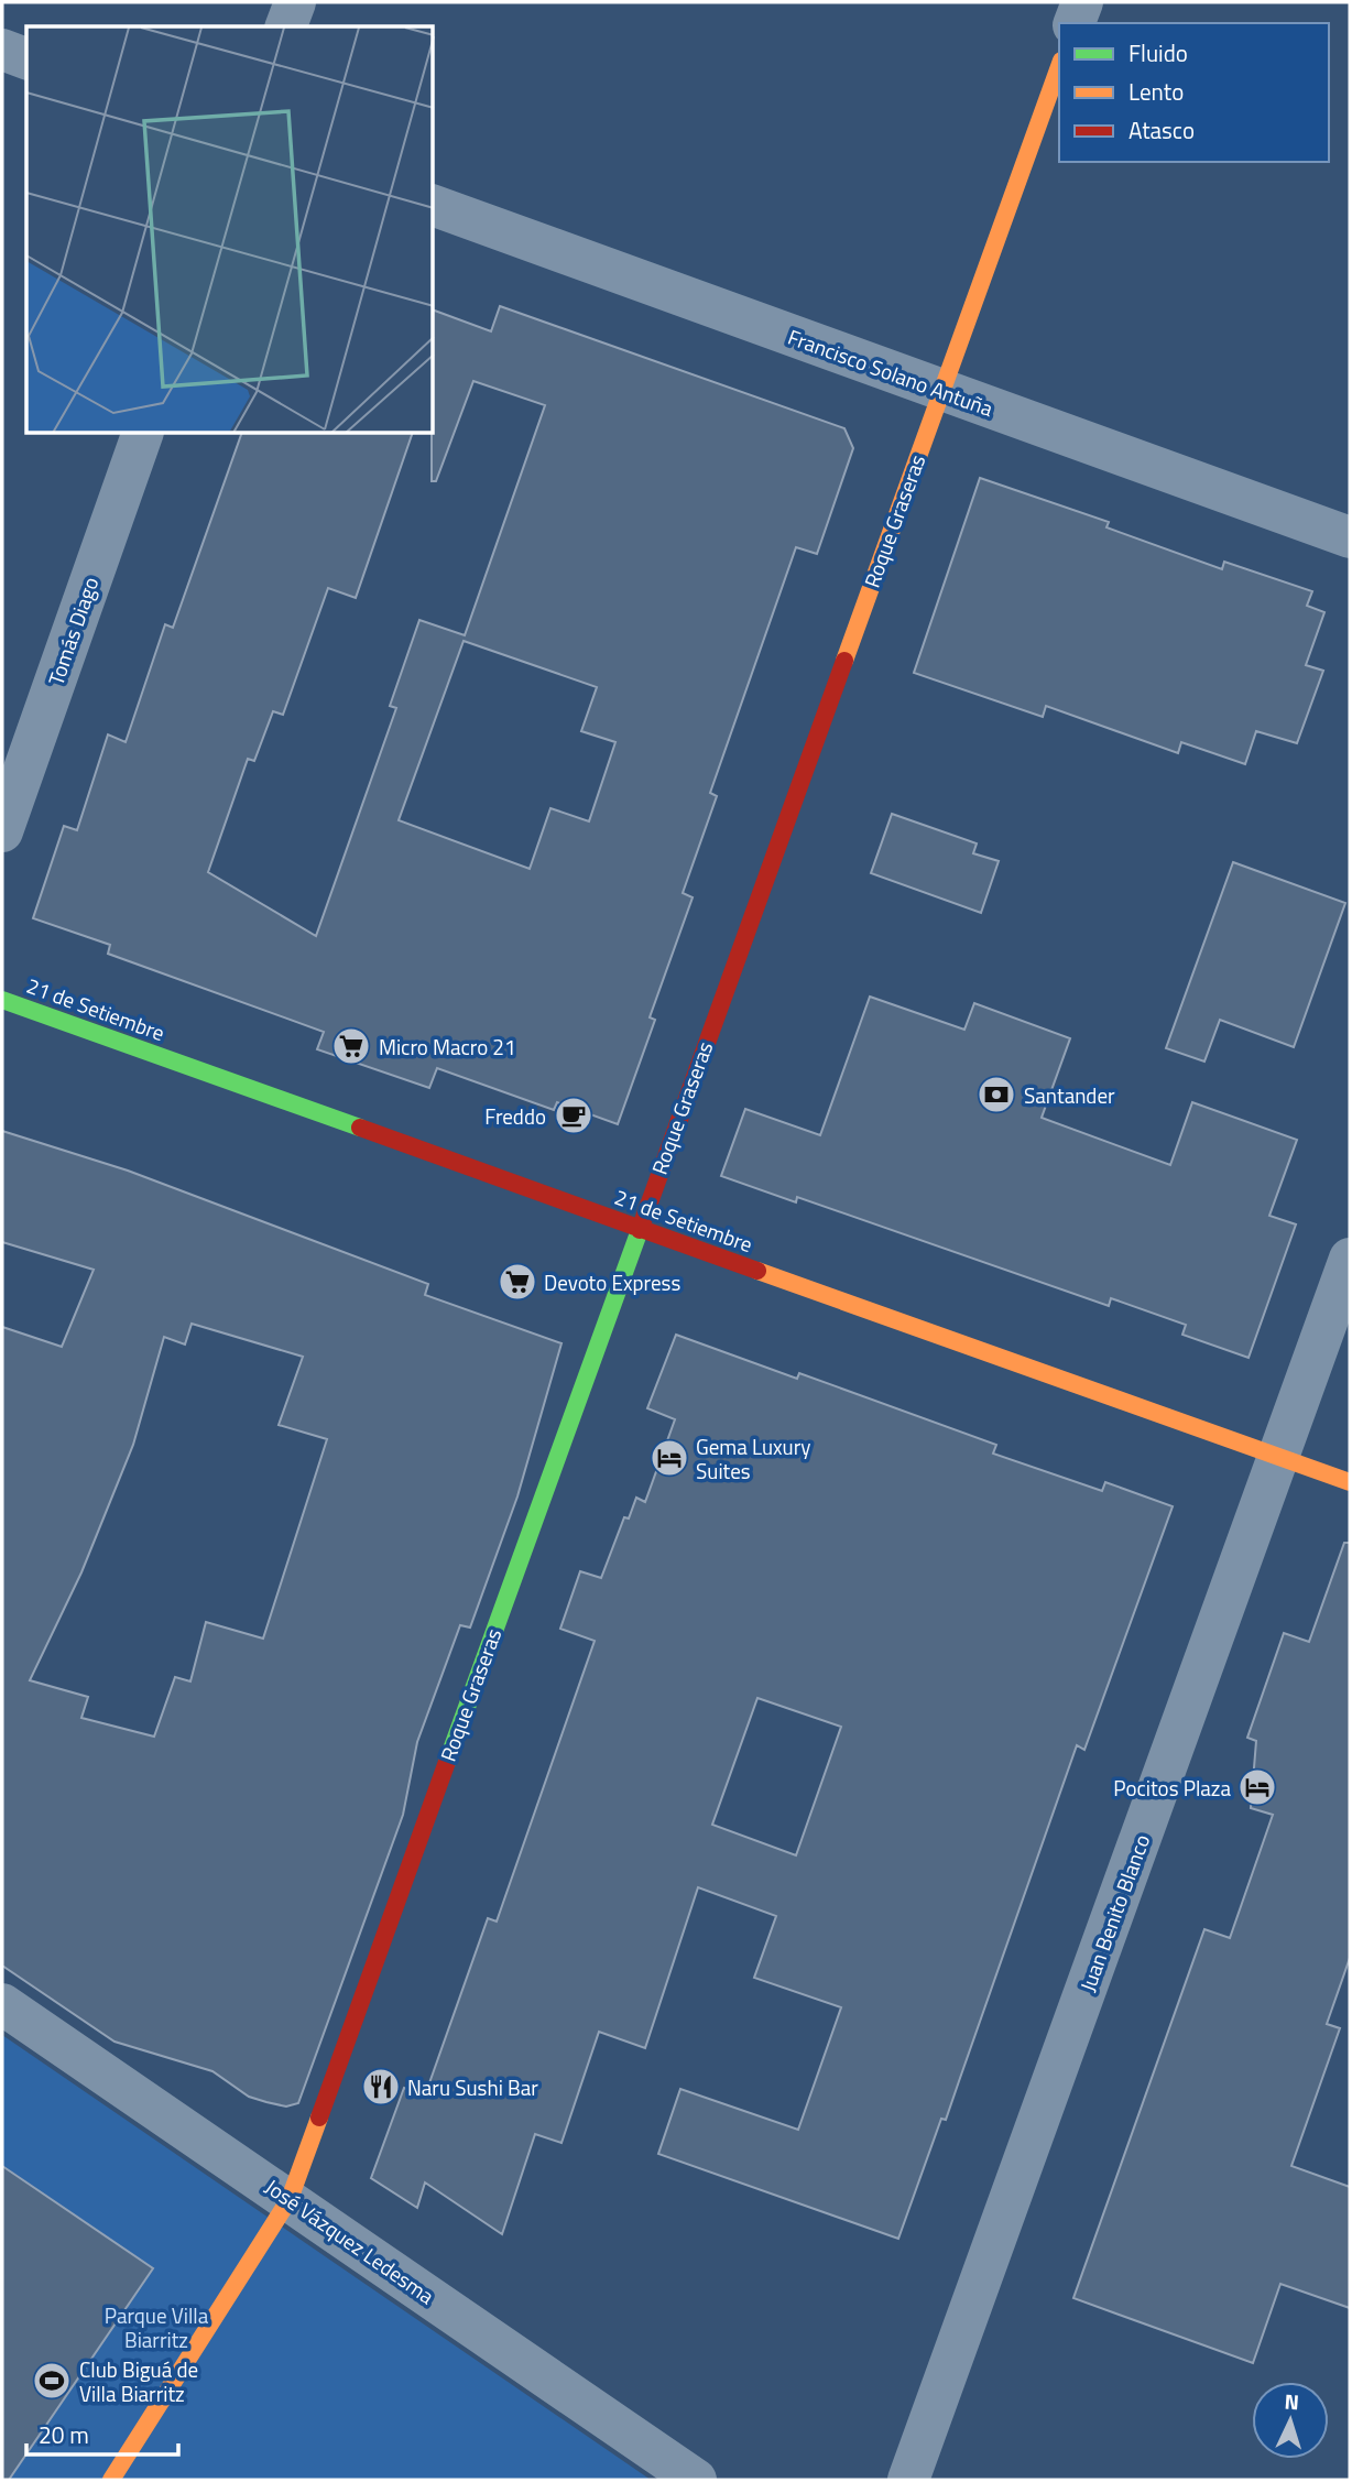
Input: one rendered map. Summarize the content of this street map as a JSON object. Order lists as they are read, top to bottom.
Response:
{
  "streets": {
    "street": [
      "Francisco Solano Antuña",
      "Roque Graseras",
      "Tomás Diago",
      "21 de Setiembre",
      "Juan Benito Blanco",
      "José Vázquez Ledesma"
    ]
  },
  "crossings": [
    ["Francisco Solano Antuña", "Roque Graseras"],
    ["Roque Graseras", "21 de Setiembre"],
    ["Roque Graseras", "José Vázquez Ledesma"],
    ["21 de Setiembre", "Juan Benito Blanco"]
  ],
  "parks": ["Parque Villa Biarritz"],
  "places": {
    "supermarket": ["Micro Macro 21", "Devoto Express"],
    "bank": ["Santander"],
    "cafe": ["Freddo"],
    "hotel": ["Gema Luxury Suites", "Pocitos Plaza"],
    "restaurant": ["Naru Sushi Bar"],
    "sports": ["Club Biguá de Villa Biarritz"]
  },
  "legend": ["Fluido", "Lento", "Atasco"],
  "scale_bar": "20 m",
  "north": "top"
}
